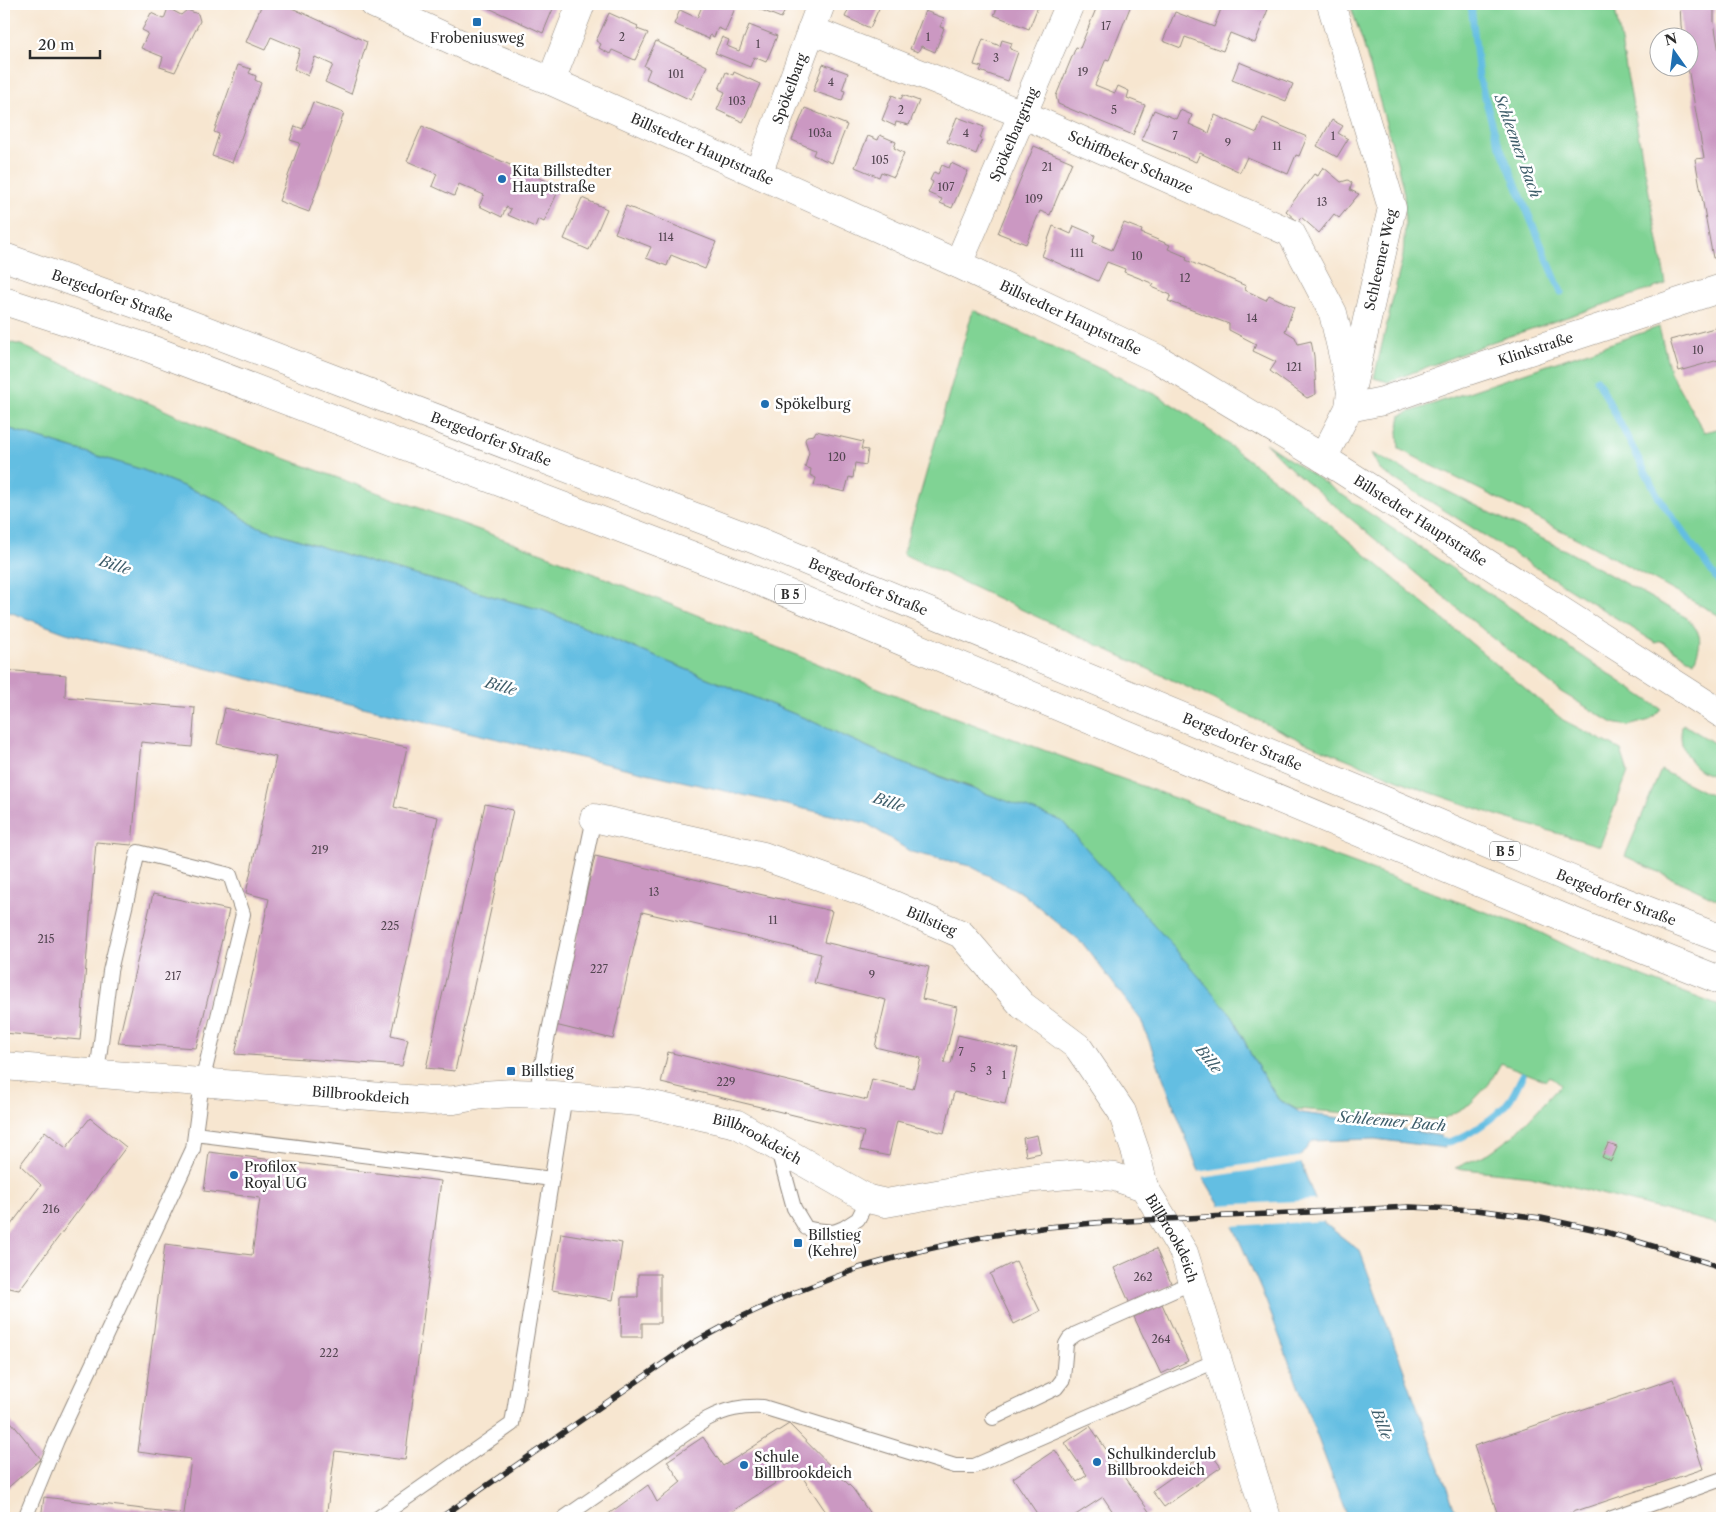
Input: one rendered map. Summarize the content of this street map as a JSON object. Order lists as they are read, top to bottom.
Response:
{
  "streets": {
    "main road": [
      "Spökelbarg",
      "Spökelbargring",
      "Billstedter Hauptstraße",
      "Schiffbeker Schanze",
      "Schleemer Weg",
      "Bergedorfer Straße",
      "Klinkstraße",
      "B 5",
      "Billstieg",
      "Billbrookdeich"
    ]
  },
  "crossings": [
    ["Spökelbarg", "Billstedter Hauptstraße"],
    ["Spökelbarg", "Schiffbeker Schanze"],
    ["Spökelbargring", "Billstedter Hauptstraße"],
    ["Spökelbargring", "Schiffbeker Schanze"],
    ["Billstedter Hauptstraße", "Schleemer Weg"],
    ["Schiffbeker Schanze", "Schleemer Weg"],
    ["Schiffbeker Schanze", "Klinkstraße"],
    ["Schleemer Weg", "Klinkstraße"],
    ["Billstieg", "Billbrookdeich"]
  ],
  "water": ["Schleemer Bach", "Bille"],
  "places": {
    "transit": ["Frobeniusweg", "Billstieg", "Billstieg (Kehre)"],
    "other": [
      "Kita Billstedter Hauptstraße",
      "Spökelburg",
      "Profilox Royal UG",
      "Schulkinderclub Billbrookdeich",
      "Schule Billbrookdeich"
    ]
  },
  "house_numbers": [
    "17",
    "2",
    "1",
    "1",
    "3",
    "19",
    "101",
    "4",
    "103",
    "2",
    "5",
    "103a",
    "4",
    "7",
    "1",
    "9",
    "11",
    "105",
    "21",
    "107",
    "109",
    "13",
    "114",
    "111",
    "10",
    "12",
    "14",
    "10",
    "121",
    "120",
    "219",
    "13",
    "11",
    "225",
    "215",
    "227",
    "9",
    "217",
    "7",
    "5",
    "3",
    "1",
    "229",
    "216",
    "262",
    "264",
    "222"
  ],
  "scale_bar": "20 m",
  "north": "top"
}
